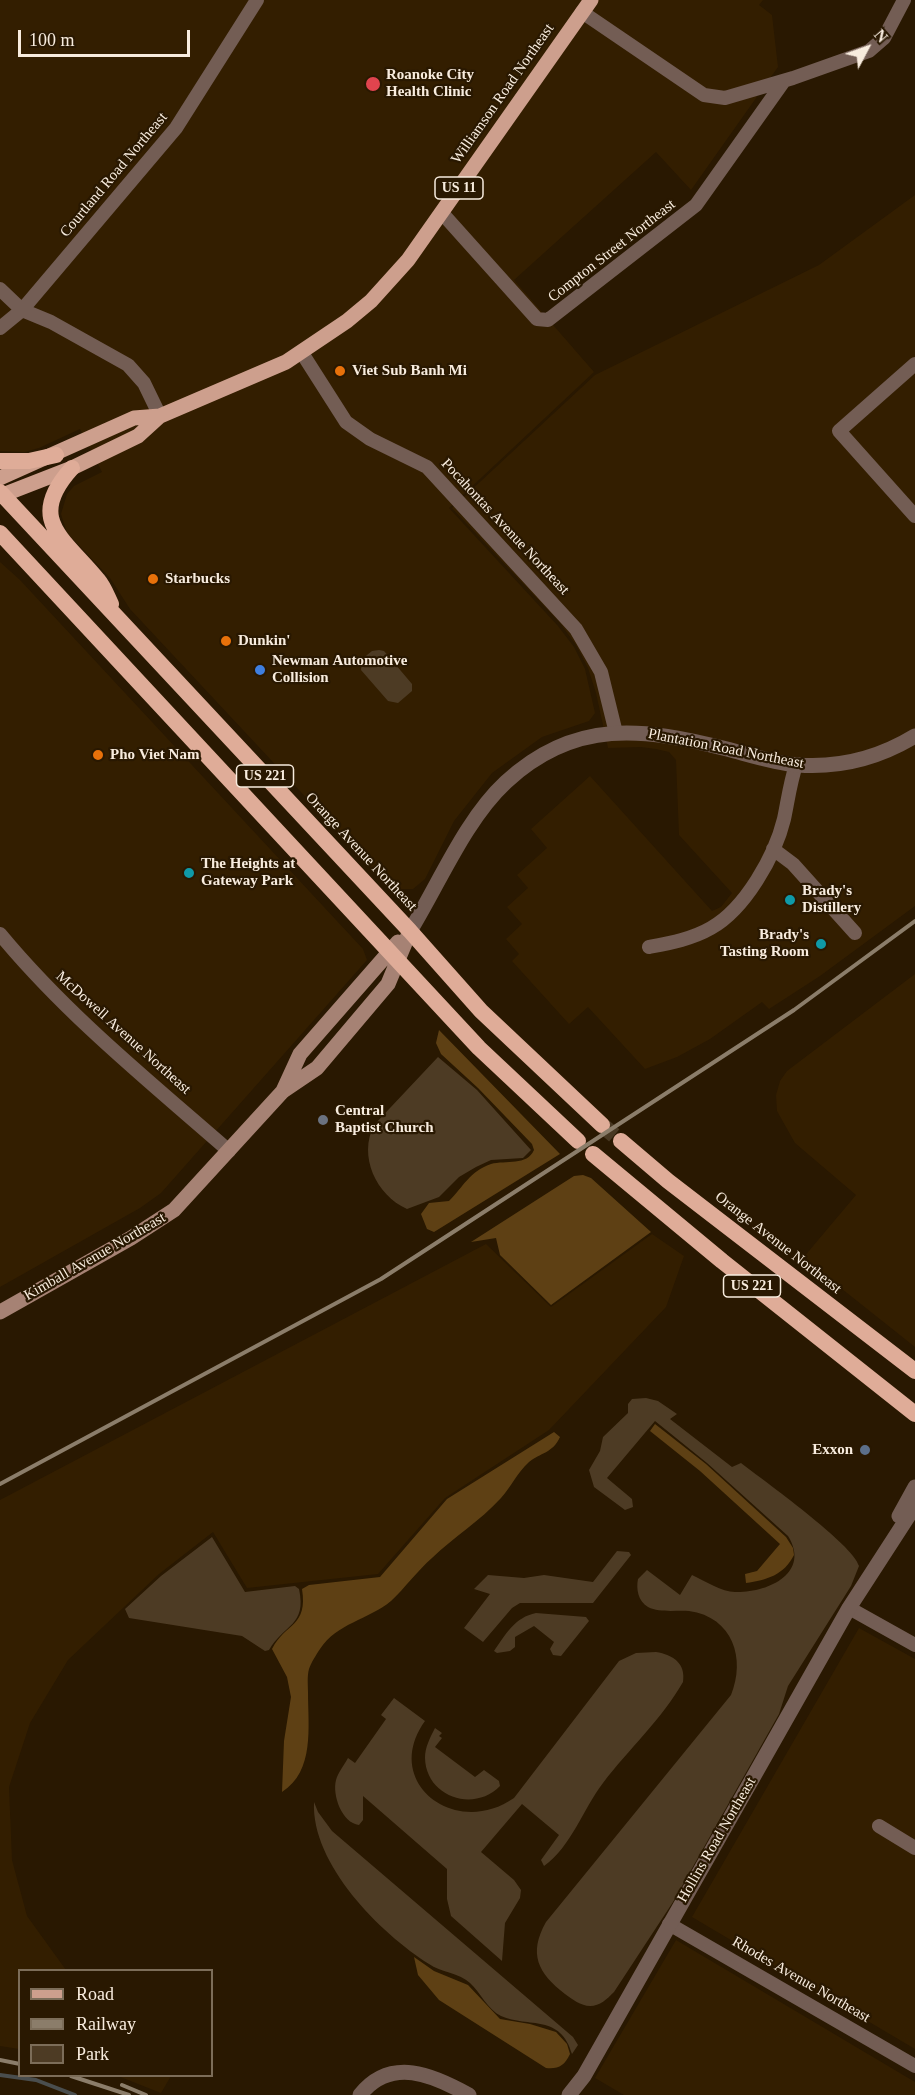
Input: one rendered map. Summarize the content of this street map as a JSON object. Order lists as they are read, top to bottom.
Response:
{
  "streets": {
    "highway": ["US 221", "Orange Avenue Northeast"],
    "main road": ["Williamson Road Northeast", "US 11", "Kimball Avenue Northeast"],
    "street": [
      "Courtland Road Northeast",
      "Compton Street Northeast",
      "Pocahontas Avenue Northeast",
      "Plantation Road Northeast",
      "McDowell Avenue Northeast",
      "Hollins Road Northeast",
      "Rhodes Avenue Northeast"
    ]
  },
  "crossings": [
    ["Williamson Road Northeast", "Compton Street Northeast"],
    ["Williamson Road Northeast", "Pocahontas Avenue Northeast"],
    ["Williamson Road Northeast", "Orange Avenue Northeast"],
    ["Pocahontas Avenue Northeast", "Plantation Road Northeast"],
    ["Plantation Road Northeast", "Orange Avenue Northeast"],
    ["Plantation Road Northeast", "Kimball Avenue Northeast"],
    ["US 221", "Kimball Avenue Northeast"],
    ["Orange Avenue Northeast", "Kimball Avenue Northeast"],
    ["McDowell Avenue Northeast", "Kimball Avenue Northeast"],
    ["Hollins Road Northeast", "Rhodes Avenue Northeast"]
  ],
  "places": [
    "Roanoke City Health Clinic",
    "Viet Sub Banh Mi",
    "Starbucks",
    "Dunkin'",
    "Newman Automotive Collision",
    "Pho Viet Nam",
    "The Heights at Gateway Park",
    "Brady's Distillery",
    "Brady's Tasting Room",
    "Central Baptist Church",
    "Exxon"
  ],
  "legend": ["Road", "Railway", "Park"],
  "scale_bar": "100 m",
  "north": "top right"
}
